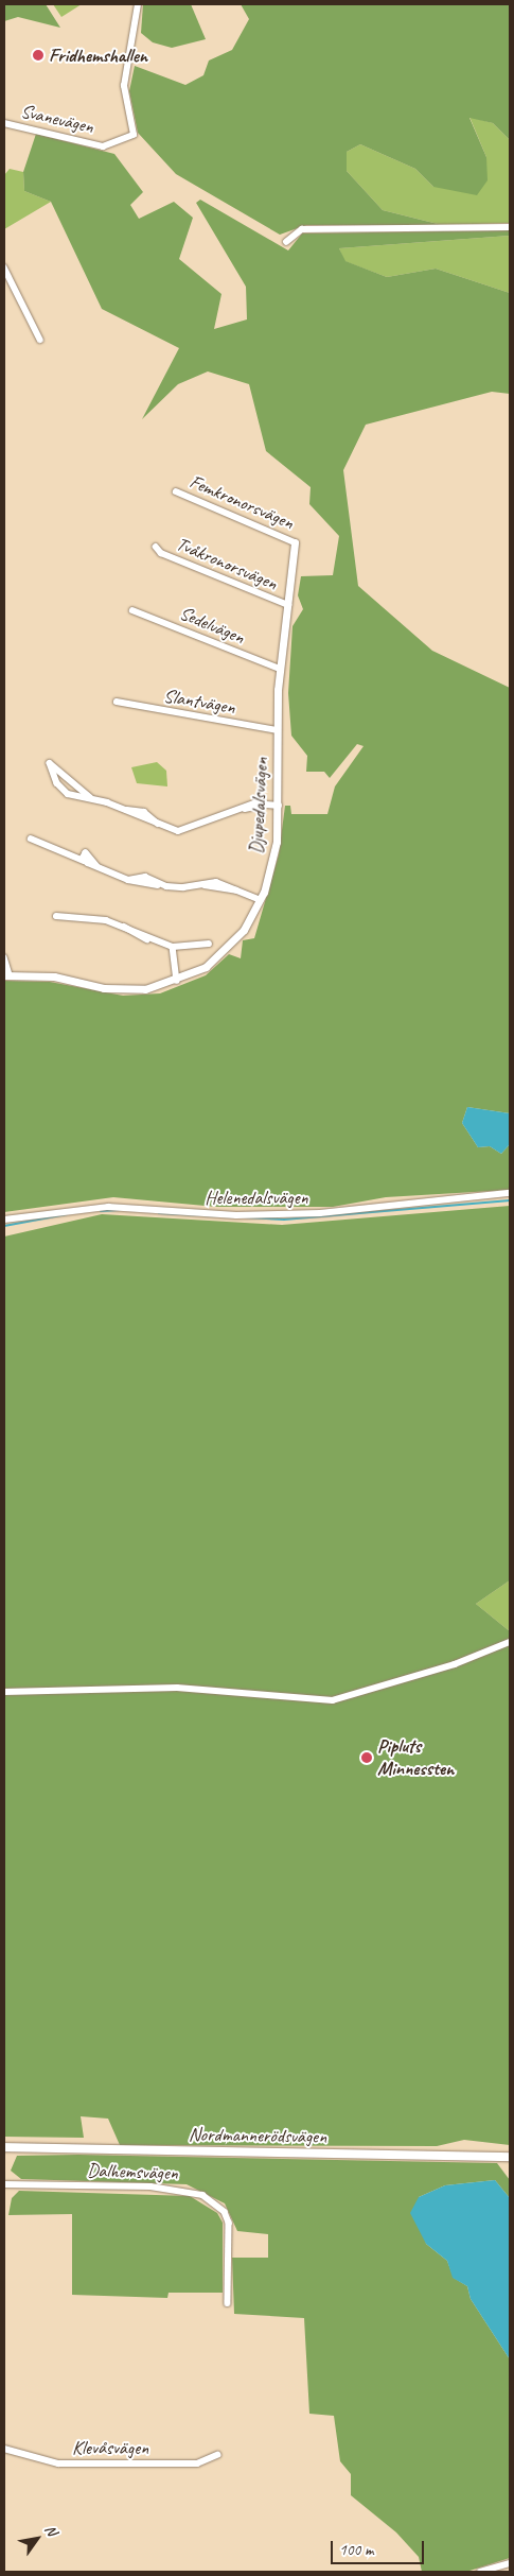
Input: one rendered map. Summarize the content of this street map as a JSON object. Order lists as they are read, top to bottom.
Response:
{
  "streets": {
    "main road": ["Nordmannerödsvägen"],
    "street": [
      "Svanevägen",
      "Femkronorsvägen",
      "Tvåkronorsvägen",
      "Sedelvägen",
      "Slantvägen",
      "Djupedalsvägen",
      "Helenedalsvägen",
      "Dalhemsvägen",
      "Klevåsvägen"
    ]
  },
  "crossings": [
    ["Femkronorsvägen", "Djupedalsvägen"],
    ["Tvåkronorsvägen", "Djupedalsvägen"],
    ["Sedelvägen", "Djupedalsvägen"],
    ["Slantvägen", "Djupedalsvägen"]
  ],
  "places": ["Fridhemshallen", "Pipluts Minnessten"],
  "scale_bar": "100 m",
  "north": "top right"
}
